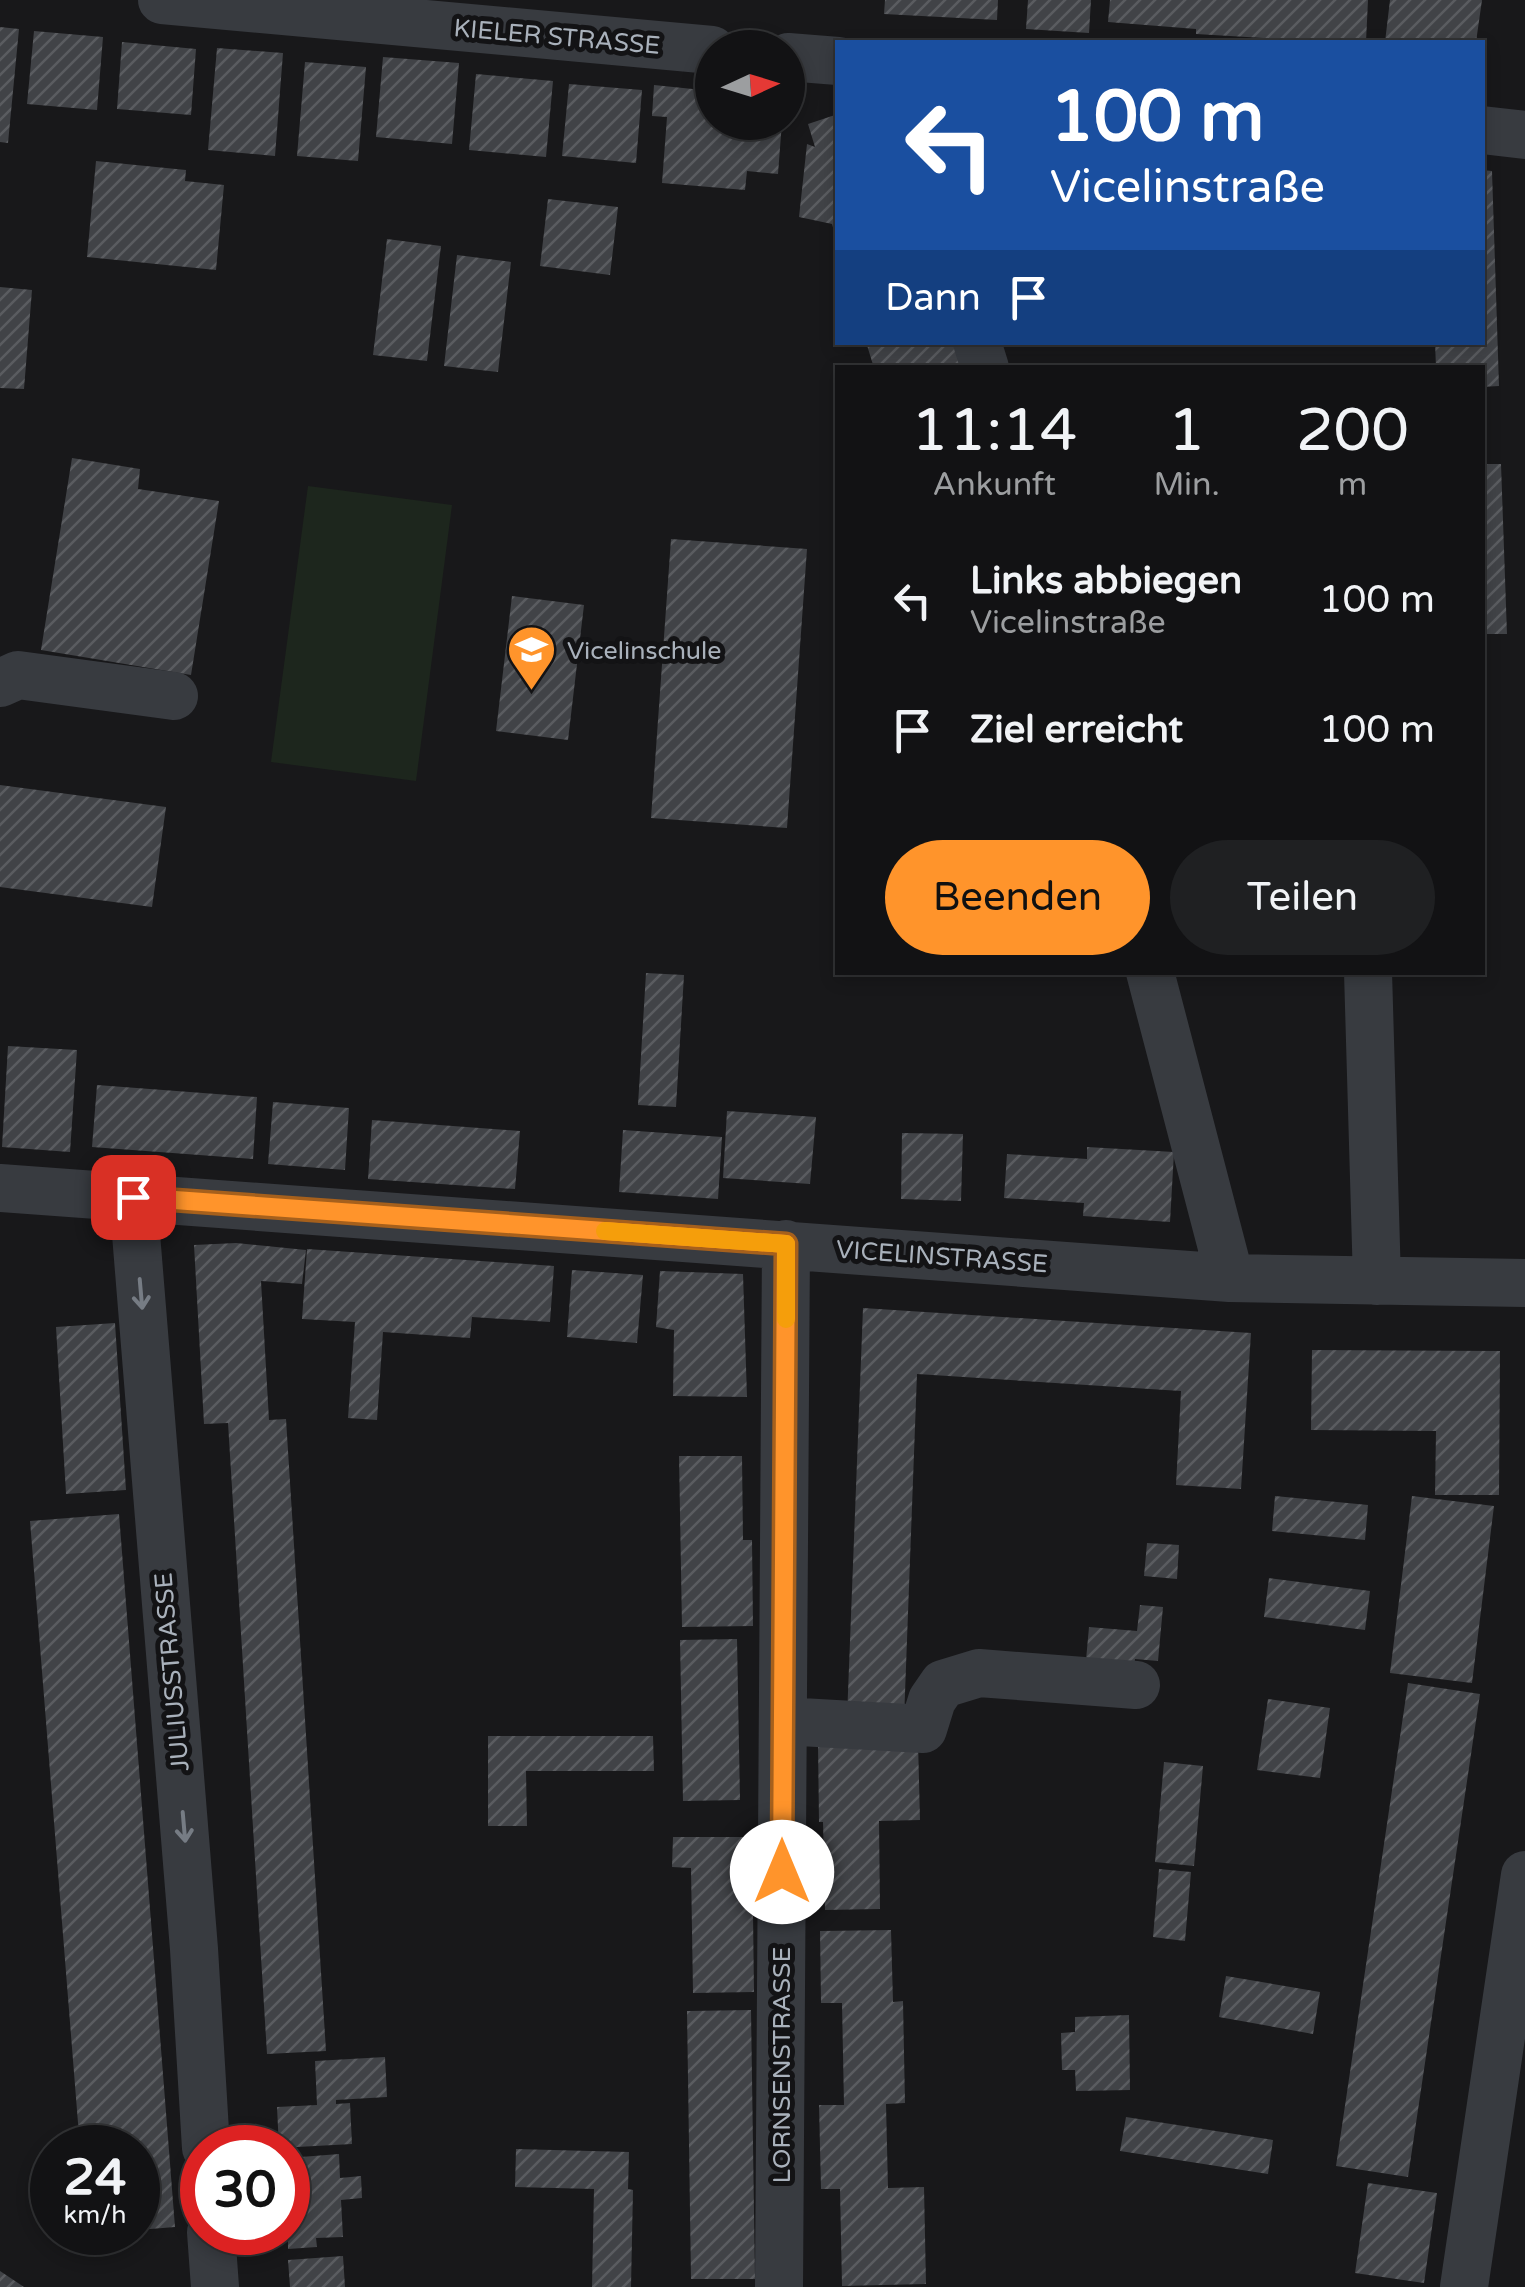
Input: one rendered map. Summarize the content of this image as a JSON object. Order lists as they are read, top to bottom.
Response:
{
  "streets": {
    "street": [
      "KIELER STRASSE",
      "VICELINSTRASSE",
      "JULIUSSTRASSE",
      "LORNSENSTRASSE"
    ]
  },
  "crossings": [
    ["VICELINSTRASSE", "JULIUSSTRASSE"],
    ["VICELINSTRASSE", "LORNSENSTRASSE"]
  ],
  "one_way": ["JULIUSSTRASSE"],
  "places": {
    "school or university": ["Vicelinschule"]
  },
  "north": "right",
  "page": {
    "turn": ["100 m", "Vicelinstraße"],
    "then": "Dann",
    "eta": [
      "11:14",
      "Ankunft",
      "1",
      "Min.",
      "200",
      "m"
    ],
    "list": [
      {
        "name": "Links abbiegen",
        "note": "Vicelinstraße",
        "value": "100 m"
      },
      {
        "name": "Ziel erreicht",
        "value": "100 m"
      }
    ],
    "buttons": ["Beenden", "Teilen"],
    "speed": "24 km/h",
    "limit": "30"
  }
}
